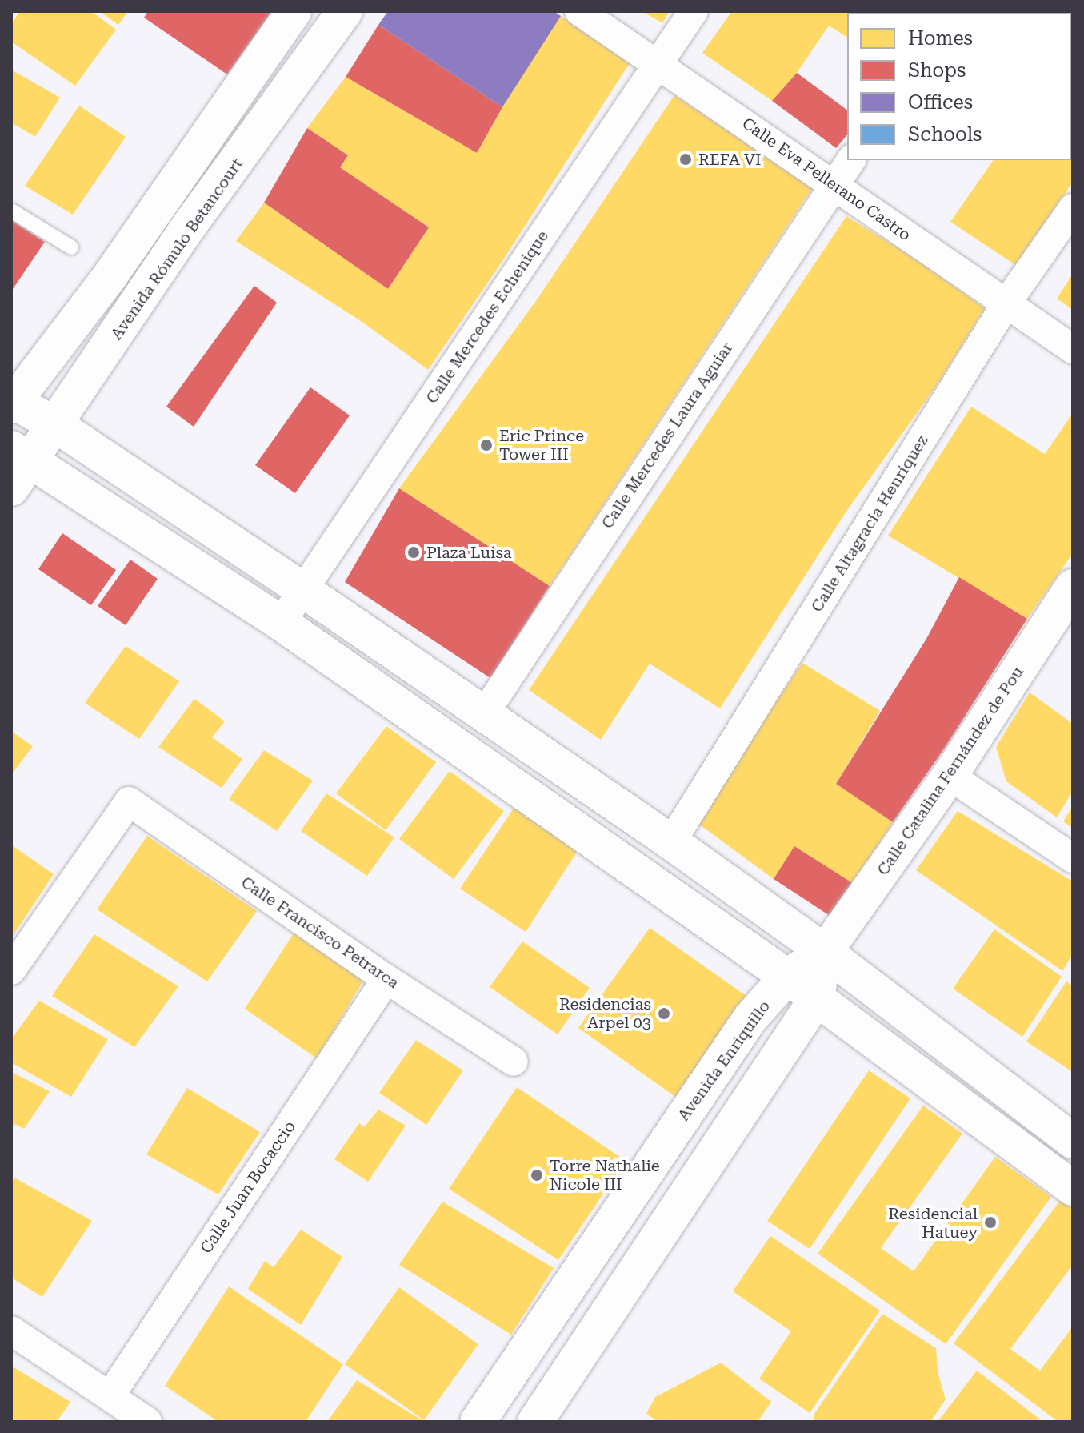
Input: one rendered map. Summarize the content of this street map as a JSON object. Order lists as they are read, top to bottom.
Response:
{
  "streets": {
    "main road": ["Avenida Rómulo Betancourt", "Calle Catalina Fernández de Pou", "Avenida Enriquillo"],
    "street": [
      "Calle Eva Pellerano Castro",
      "Calle Mercedes Echenique",
      "Calle Mercedes Laura Aguiar",
      "Calle Altagracia Henríquez",
      "Calle Francisco Petrarca",
      "Calle Juan Bocaccio"
    ]
  },
  "crossings": [
    ["Calle Eva Pellerano Castro", "Calle Mercedes Echenique"],
    ["Calle Eva Pellerano Castro", "Calle Mercedes Laura Aguiar"],
    ["Calle Eva Pellerano Castro", "Calle Altagracia Henríquez"],
    ["Calle Catalina Fernández de Pou", "Avenida Enriquillo"],
    ["Calle Francisco Petrarca", "Calle Juan Bocaccio"]
  ],
  "places": [
    "REFA VI",
    "Eric Prince Tower III",
    "Plaza Luisa",
    "Residencias Arpel 03",
    "Torre Nathalie Nicole III",
    "Residencial Hatuey"
  ],
  "legend": [
    "Homes",
    "Shops",
    "Offices",
    "Schools"
  ]
}
